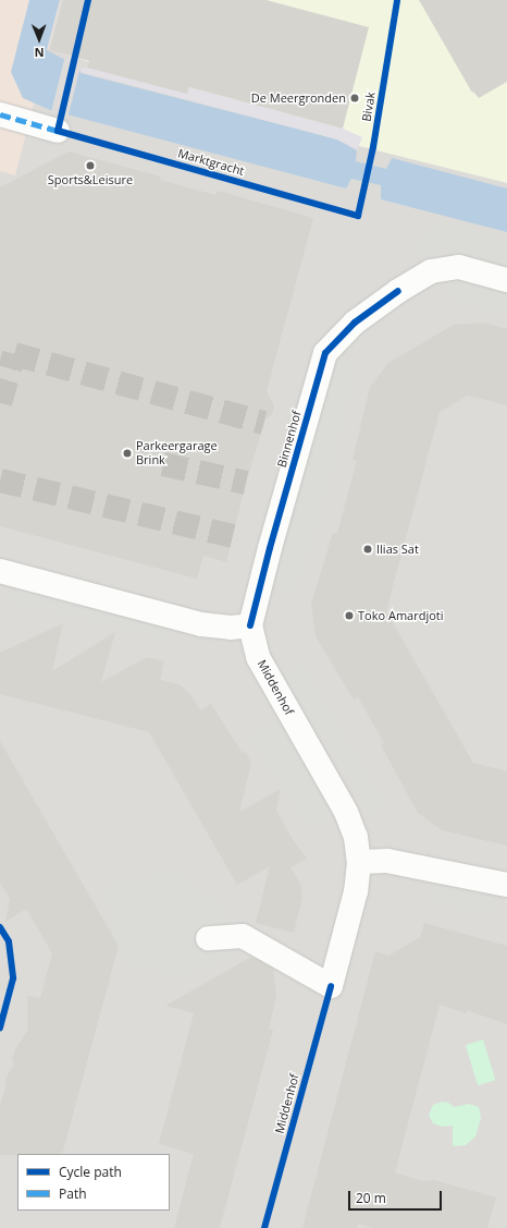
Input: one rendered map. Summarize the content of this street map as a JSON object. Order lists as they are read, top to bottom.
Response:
{
  "streets": {
    "street": ["Binnenhof", "Middenhof"],
    "cycle path": ["Bivak"]
  },
  "crossings": [
    ["Binnenhof", "Middenhof"]
  ],
  "places": [
    "De Meergronden",
    "Sports&Leisure",
    "Parkeergarage Brink",
    "Ilias Sat",
    "Toko Amardjoti"
  ],
  "legend": ["Cycle path", "Path"],
  "scale_bar": "20 m",
  "north": "bottom"
}
